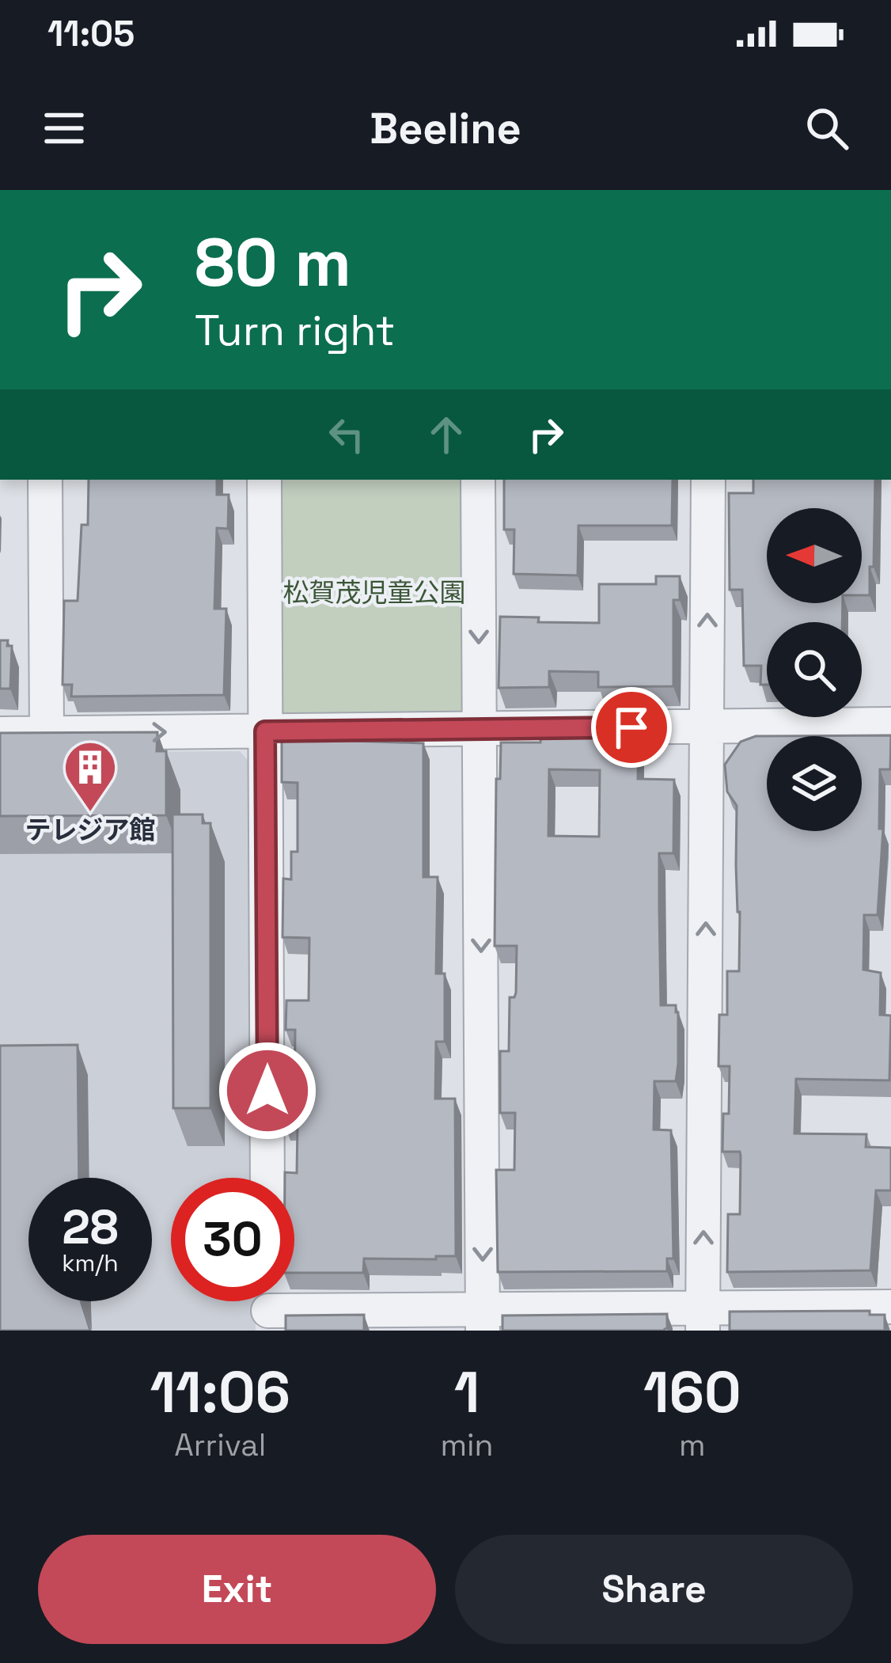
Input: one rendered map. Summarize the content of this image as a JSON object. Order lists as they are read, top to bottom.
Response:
{
  "parks": ["松賀茂児童公園"],
  "places": {
    "building": ["テレジア館"]
  },
  "north": "left",
  "page": {
    "status": "11:05",
    "header": "Beeline",
    "turn": ["80 m", "Turn right"],
    "speed": "28 km/h",
    "limit": "30",
    "eta": [
      "11:06",
      "Arrival",
      "1",
      "min",
      "160",
      "m"
    ],
    "buttons": ["Exit", "Share"]
  }
}
